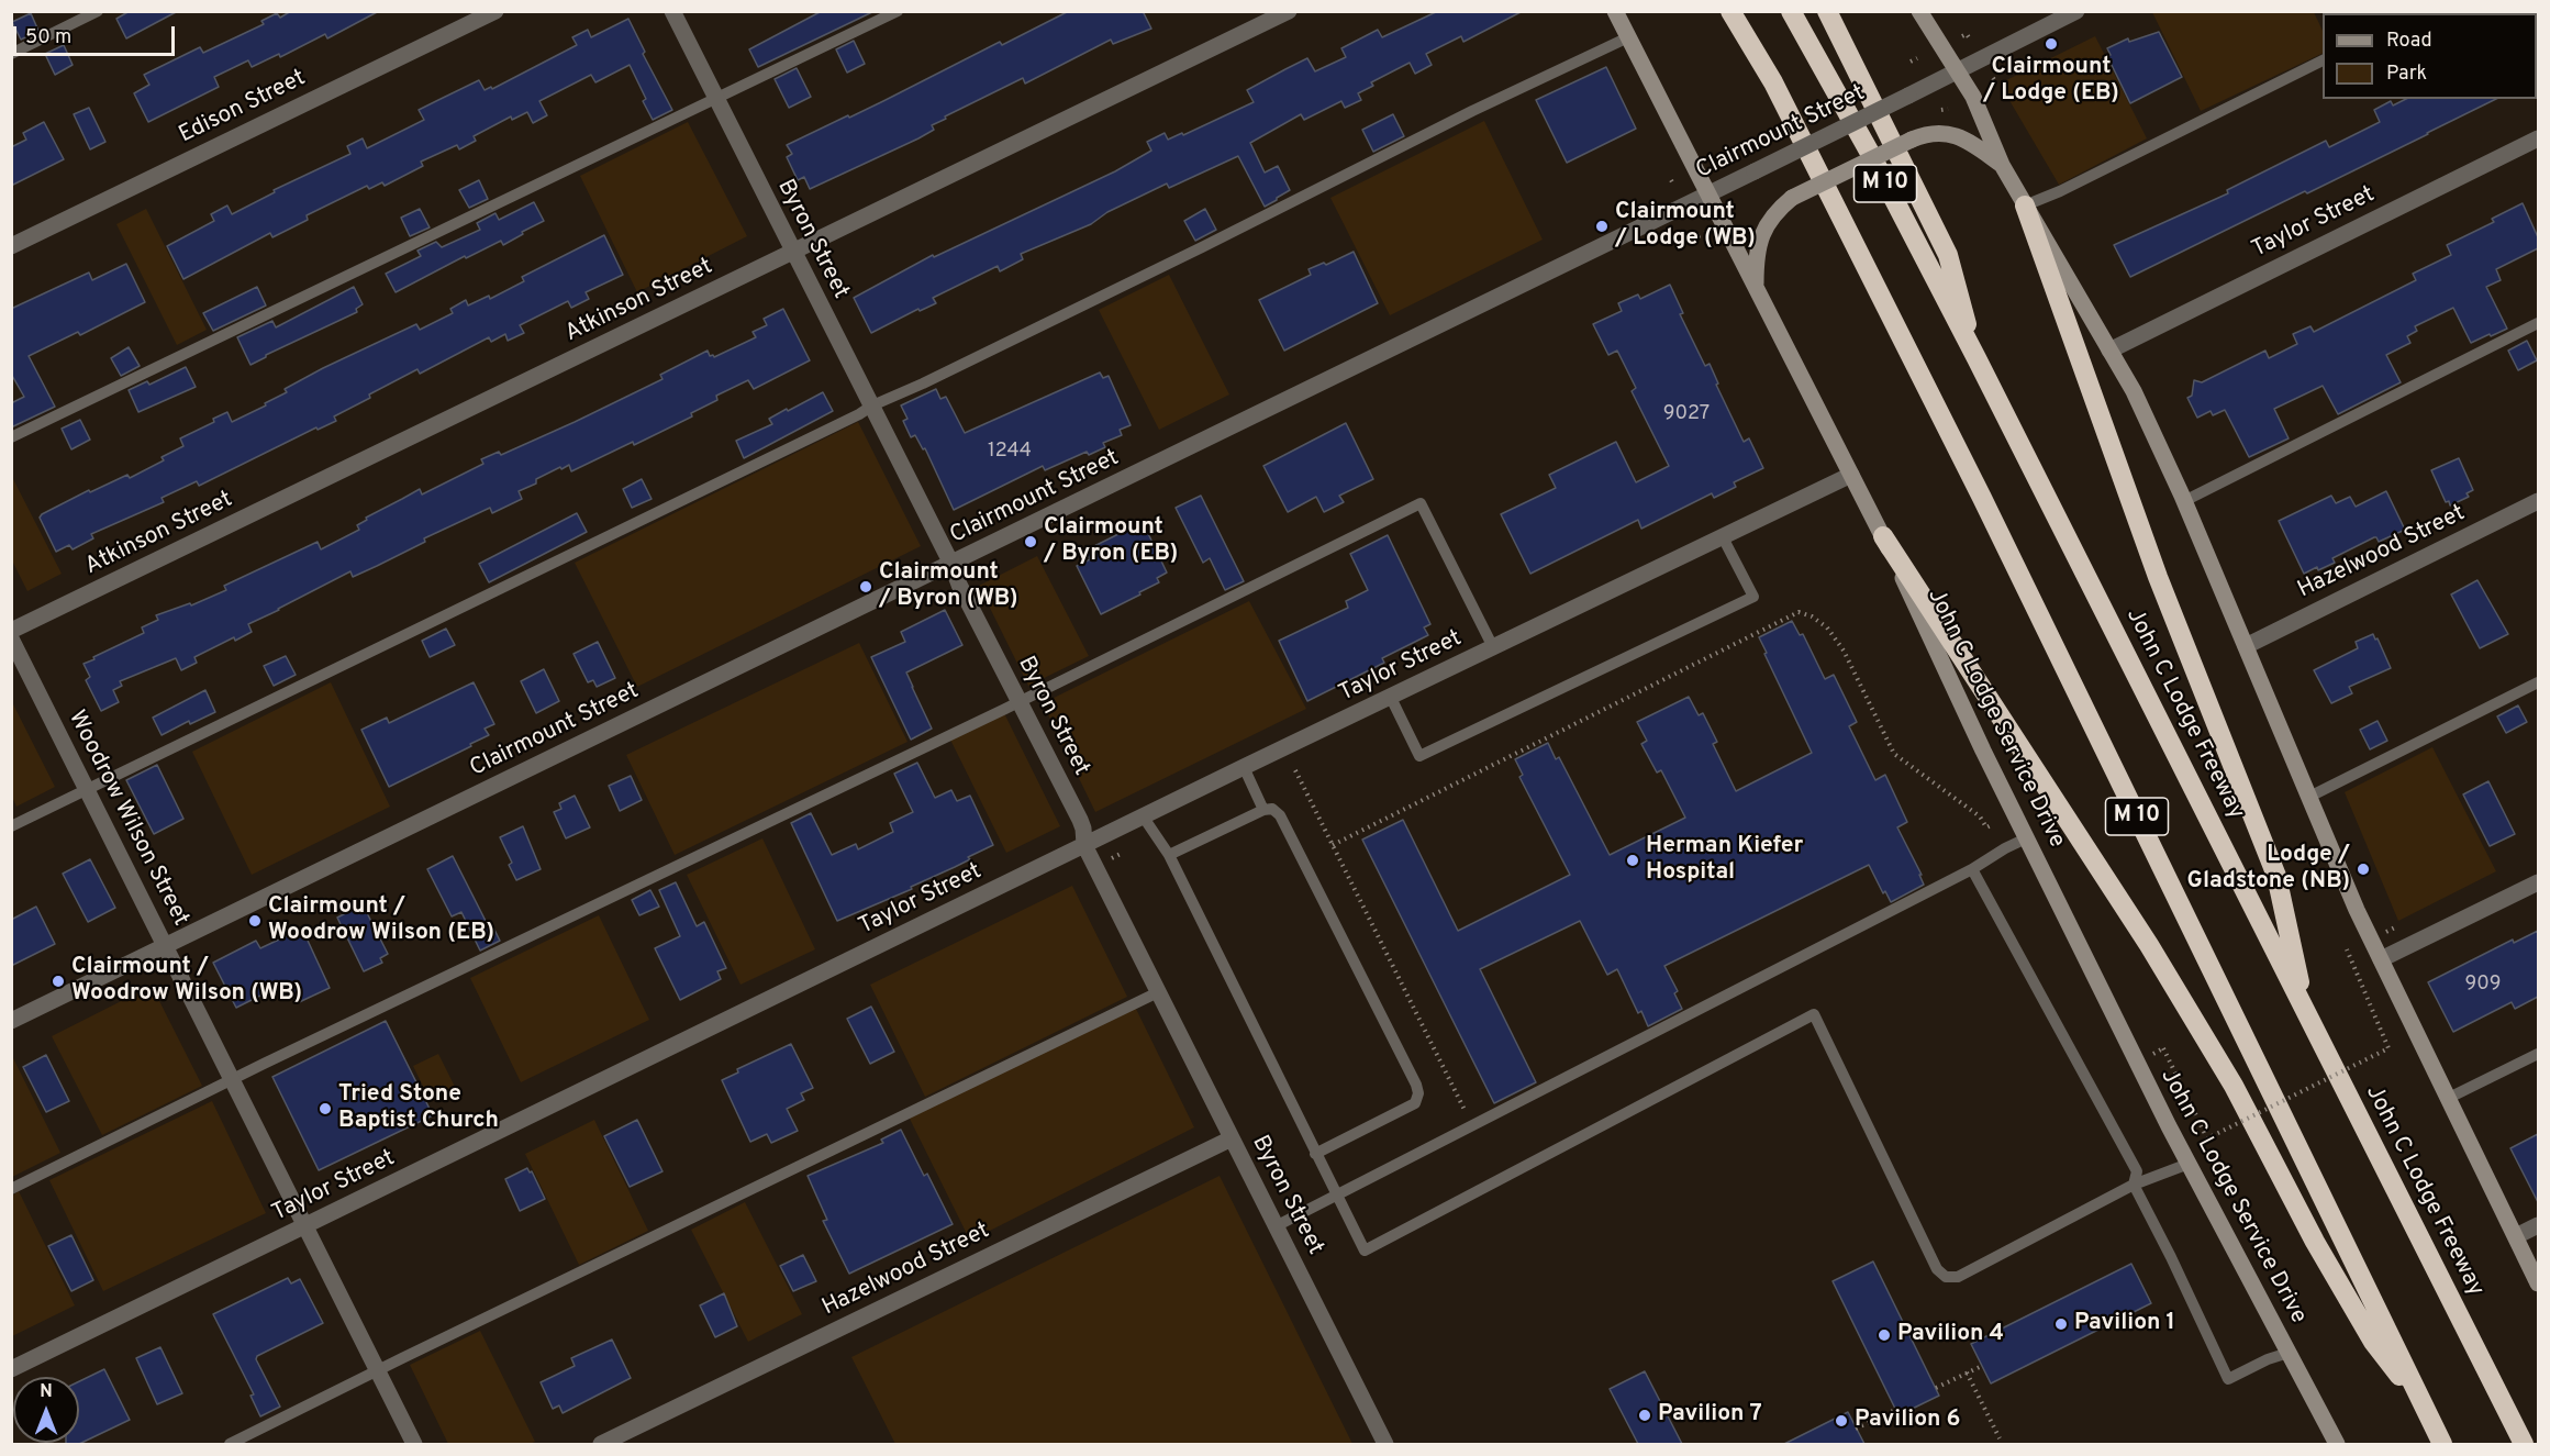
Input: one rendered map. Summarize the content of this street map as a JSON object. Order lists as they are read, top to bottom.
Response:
{
  "streets": {
    "highway": ["M 10", "John C Lodge Freeway"],
    "main road": ["John C Lodge Service Drive"],
    "street": [
      "Edison Street",
      "Clairmount Street",
      "Taylor Street",
      "Byron Street",
      "Atkinson Street",
      "Hazelwood Street",
      "Woodrow Wilson Street"
    ]
  },
  "crossings": [
    ["Clairmount Street", "Byron Street"],
    ["Clairmount Street", "John C Lodge Service Drive"],
    ["Clairmount Street", "Woodrow Wilson Street"],
    ["Taylor Street", "Byron Street"],
    ["Taylor Street", "John C Lodge Service Drive"],
    ["Taylor Street", "Woodrow Wilson Street"],
    ["Byron Street", "Atkinson Street"],
    ["Byron Street", "Hazelwood Street"]
  ],
  "places": [
    "Clairmount / Lodge (EB)",
    "Clairmount / Lodge (WB)",
    "Clairmount / Byron (EB)",
    "Clairmount / Byron (WB)",
    "Herman Kiefer Hospital",
    "Lodge / Gladstone (NB)",
    "Clairmount / Woodrow Wilson (EB)",
    "Clairmount / Woodrow Wilson (WB)",
    "Tried Stone Baptist Church",
    "Pavilion 1",
    "Pavilion 4",
    "Pavilion 7",
    "Pavilion 6"
  ],
  "house_numbers": ["9027", "1244", "909"],
  "legend": ["Road", "Park"],
  "scale_bar": "50 m",
  "north": "top"
}
